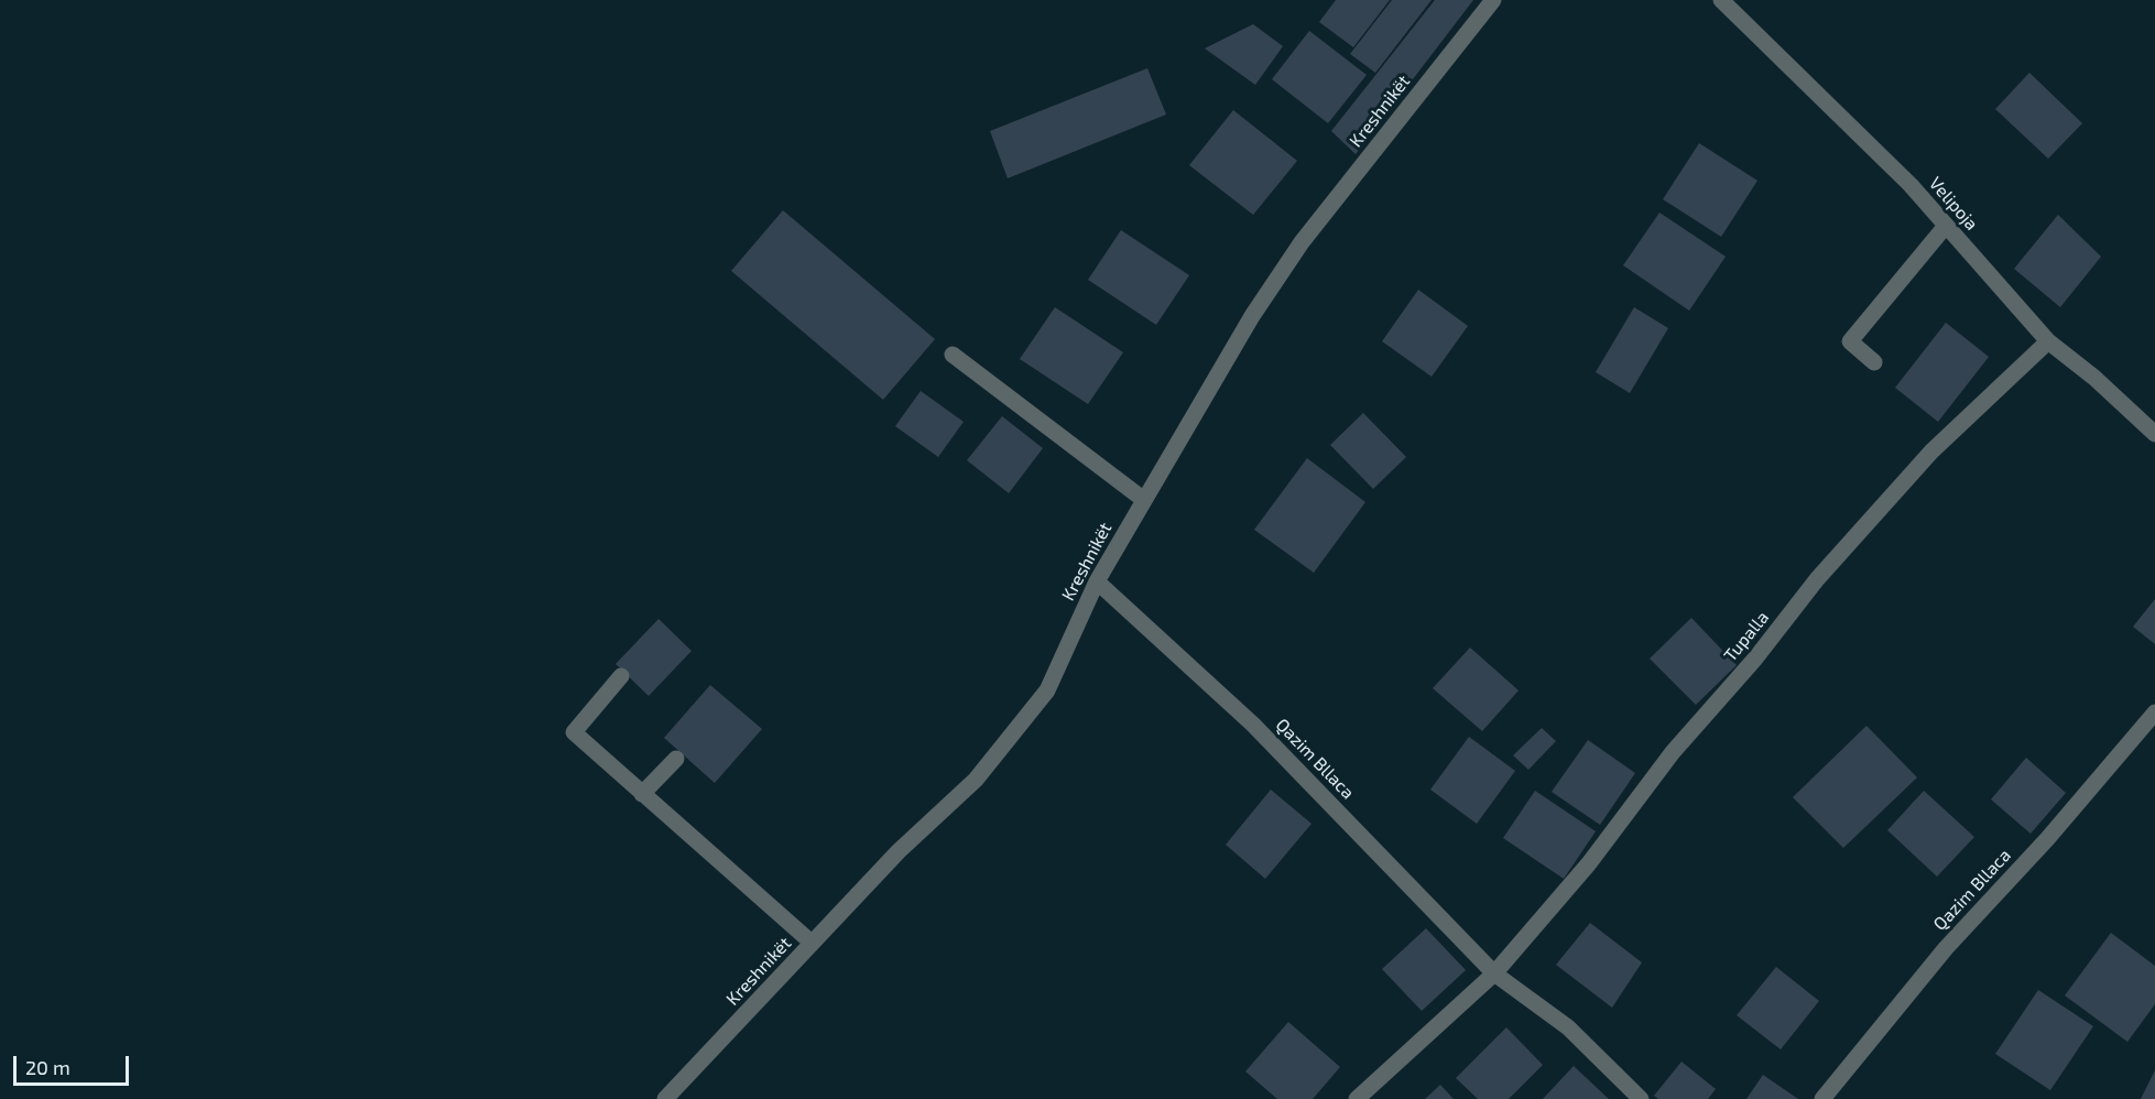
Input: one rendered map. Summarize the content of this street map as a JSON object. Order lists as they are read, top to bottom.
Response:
{
  "streets": {
    "street": [
      "Kreshnikët",
      "Velipoja",
      "Tupalla",
      "Qazim Bllaca"
    ]
  },
  "crossings": [
    ["Kreshnikët", "Qazim Bllaca"],
    ["Velipoja", "Tupalla"],
    ["Tupalla", "Qazim Bllaca"]
  ],
  "scale_bar": "20 m"
}
